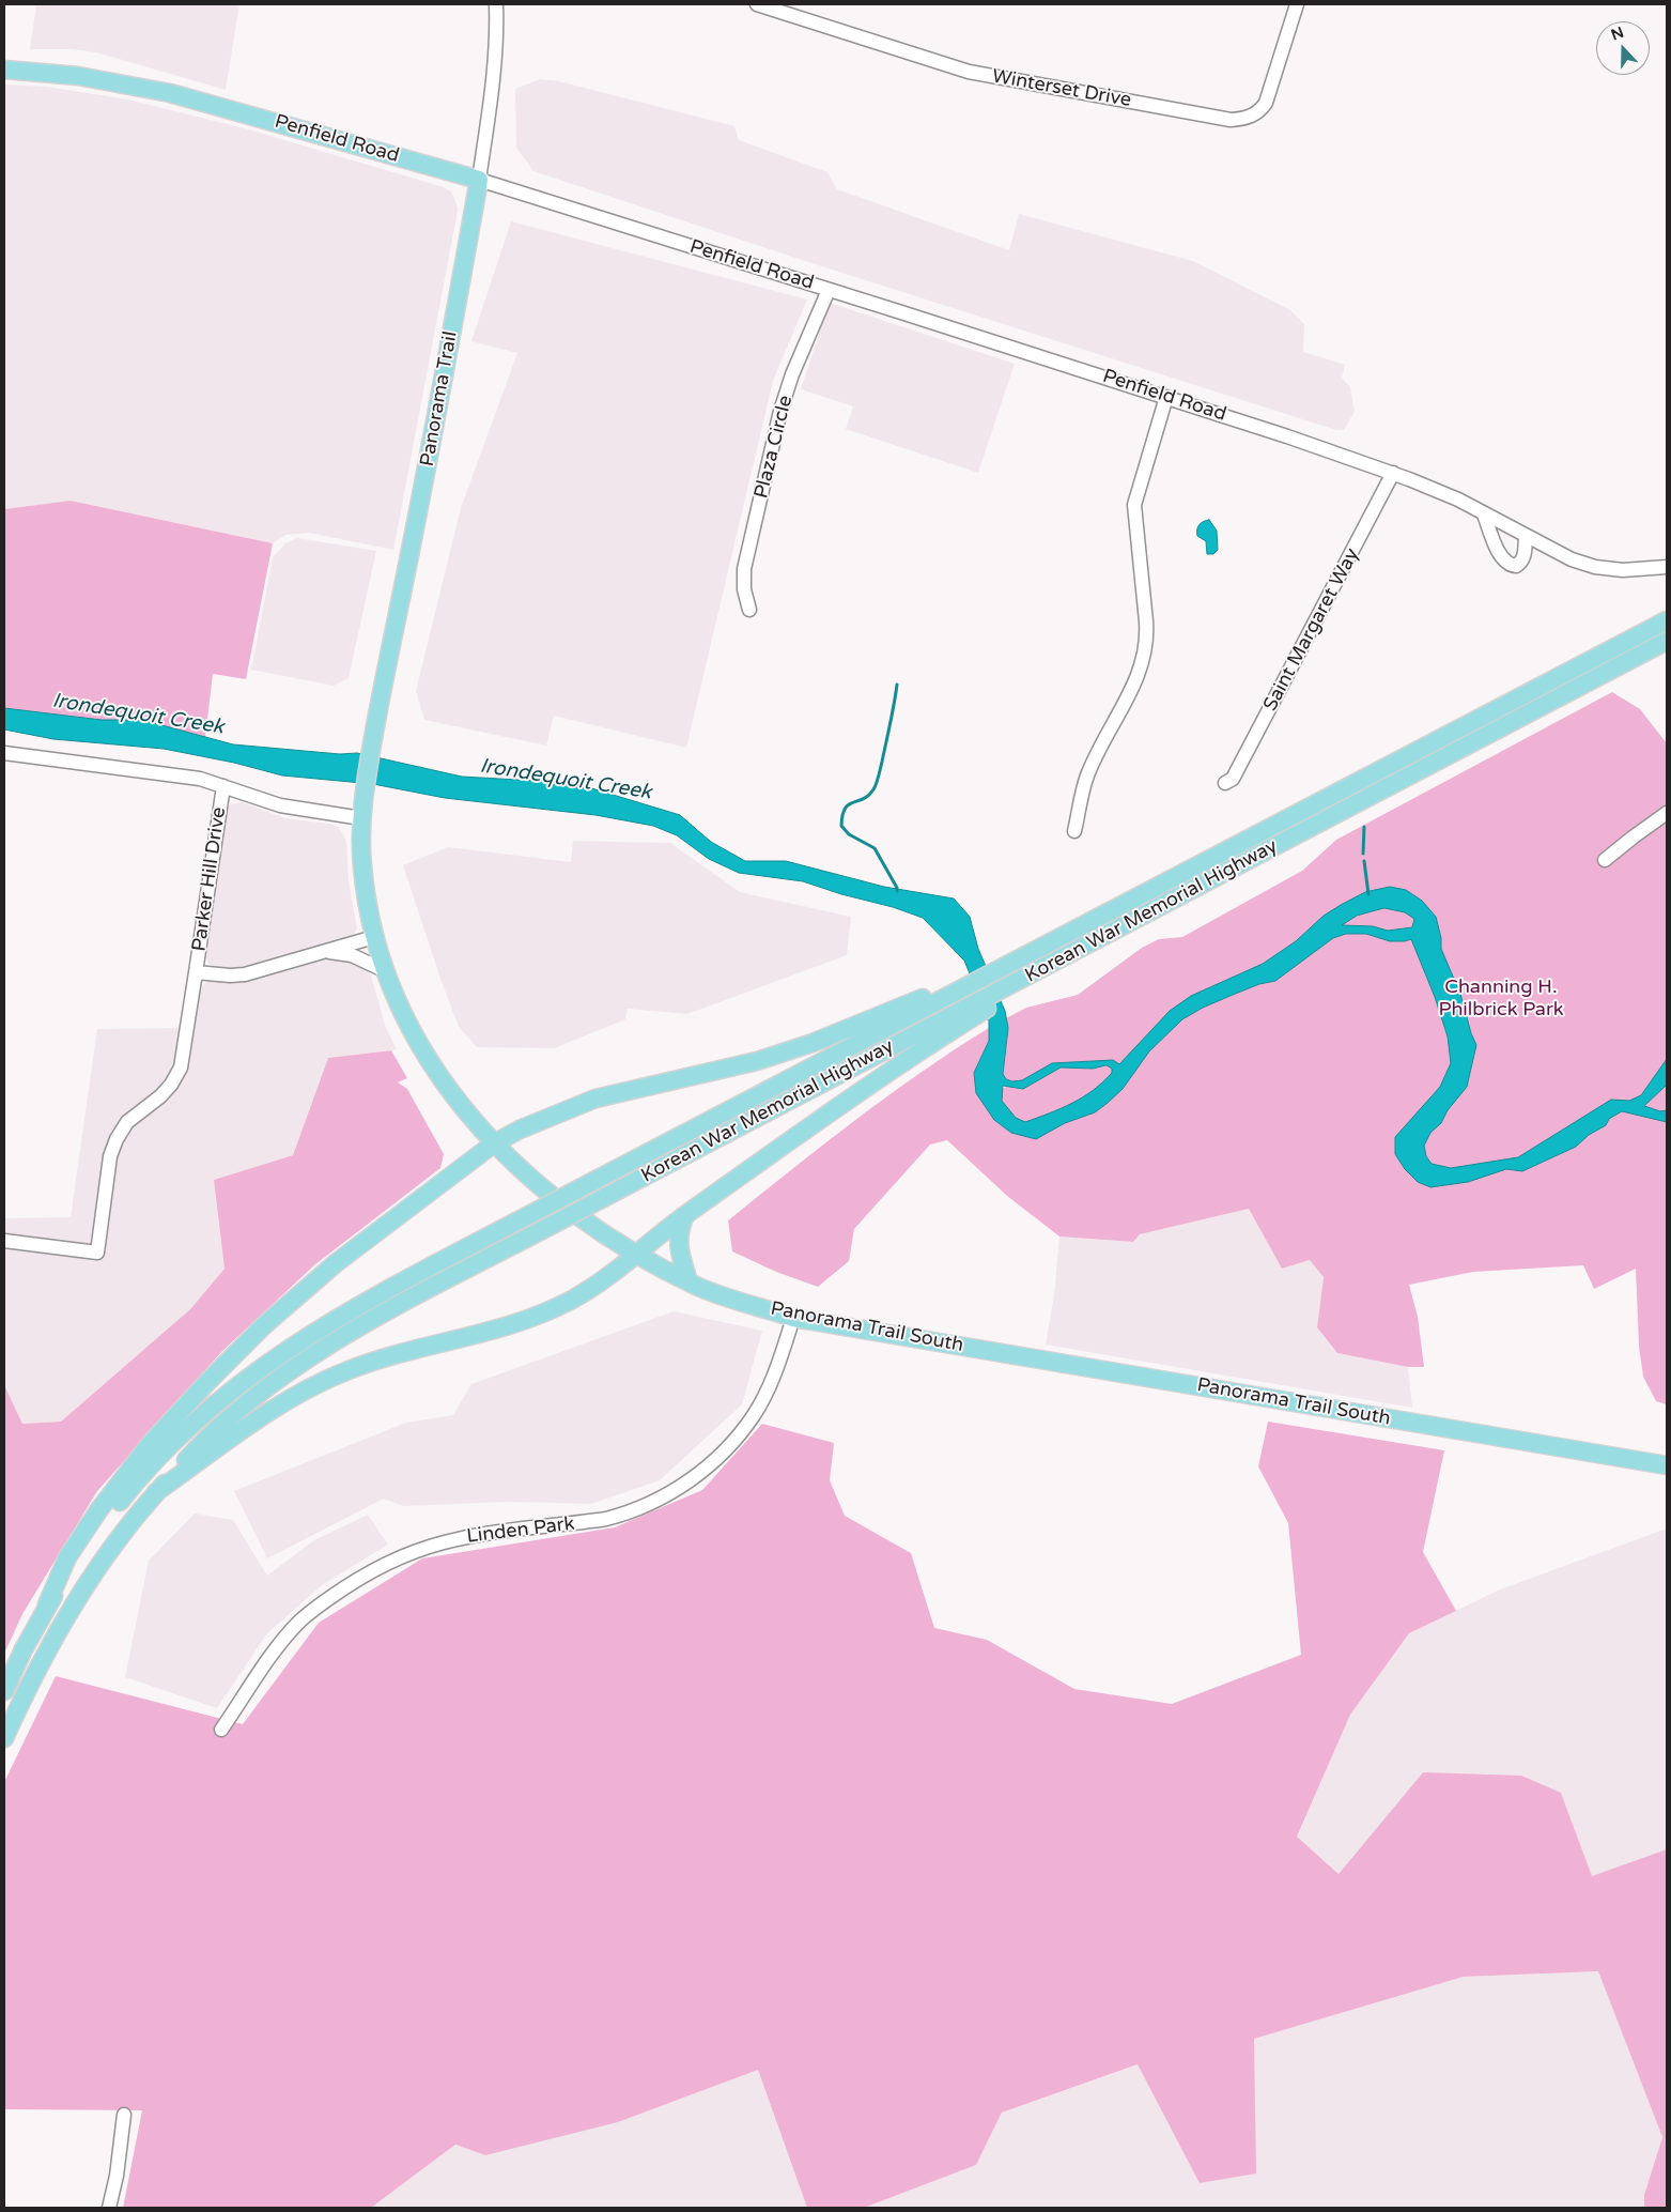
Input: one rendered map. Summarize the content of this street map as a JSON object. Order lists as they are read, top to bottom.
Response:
{
  "streets": {
    "main road": [
      "Penfield Road",
      "Panorama Trail",
      "Korean War Memorial Highway",
      "Panorama Trail South"
    ],
    "street": [
      "Winterset Drive",
      "Plaza Circle",
      "Saint Margaret Way",
      "Parker Hill Drive",
      "Linden Park"
    ]
  },
  "crossings": [
    ["Penfield Road", "Panorama Trail"],
    ["Penfield Road", "Plaza Circle"],
    ["Penfield Road", "Saint Margaret Way"],
    ["Panorama Trail", "Panorama Trail South"],
    ["Parker Hill Drive", "Panorama Trail South"],
    ["Panorama Trail South", "Linden Park"]
  ],
  "water": ["Irondequoit Creek"],
  "parks": ["Channing H. Philbrick Park"],
  "north": "top"
}
